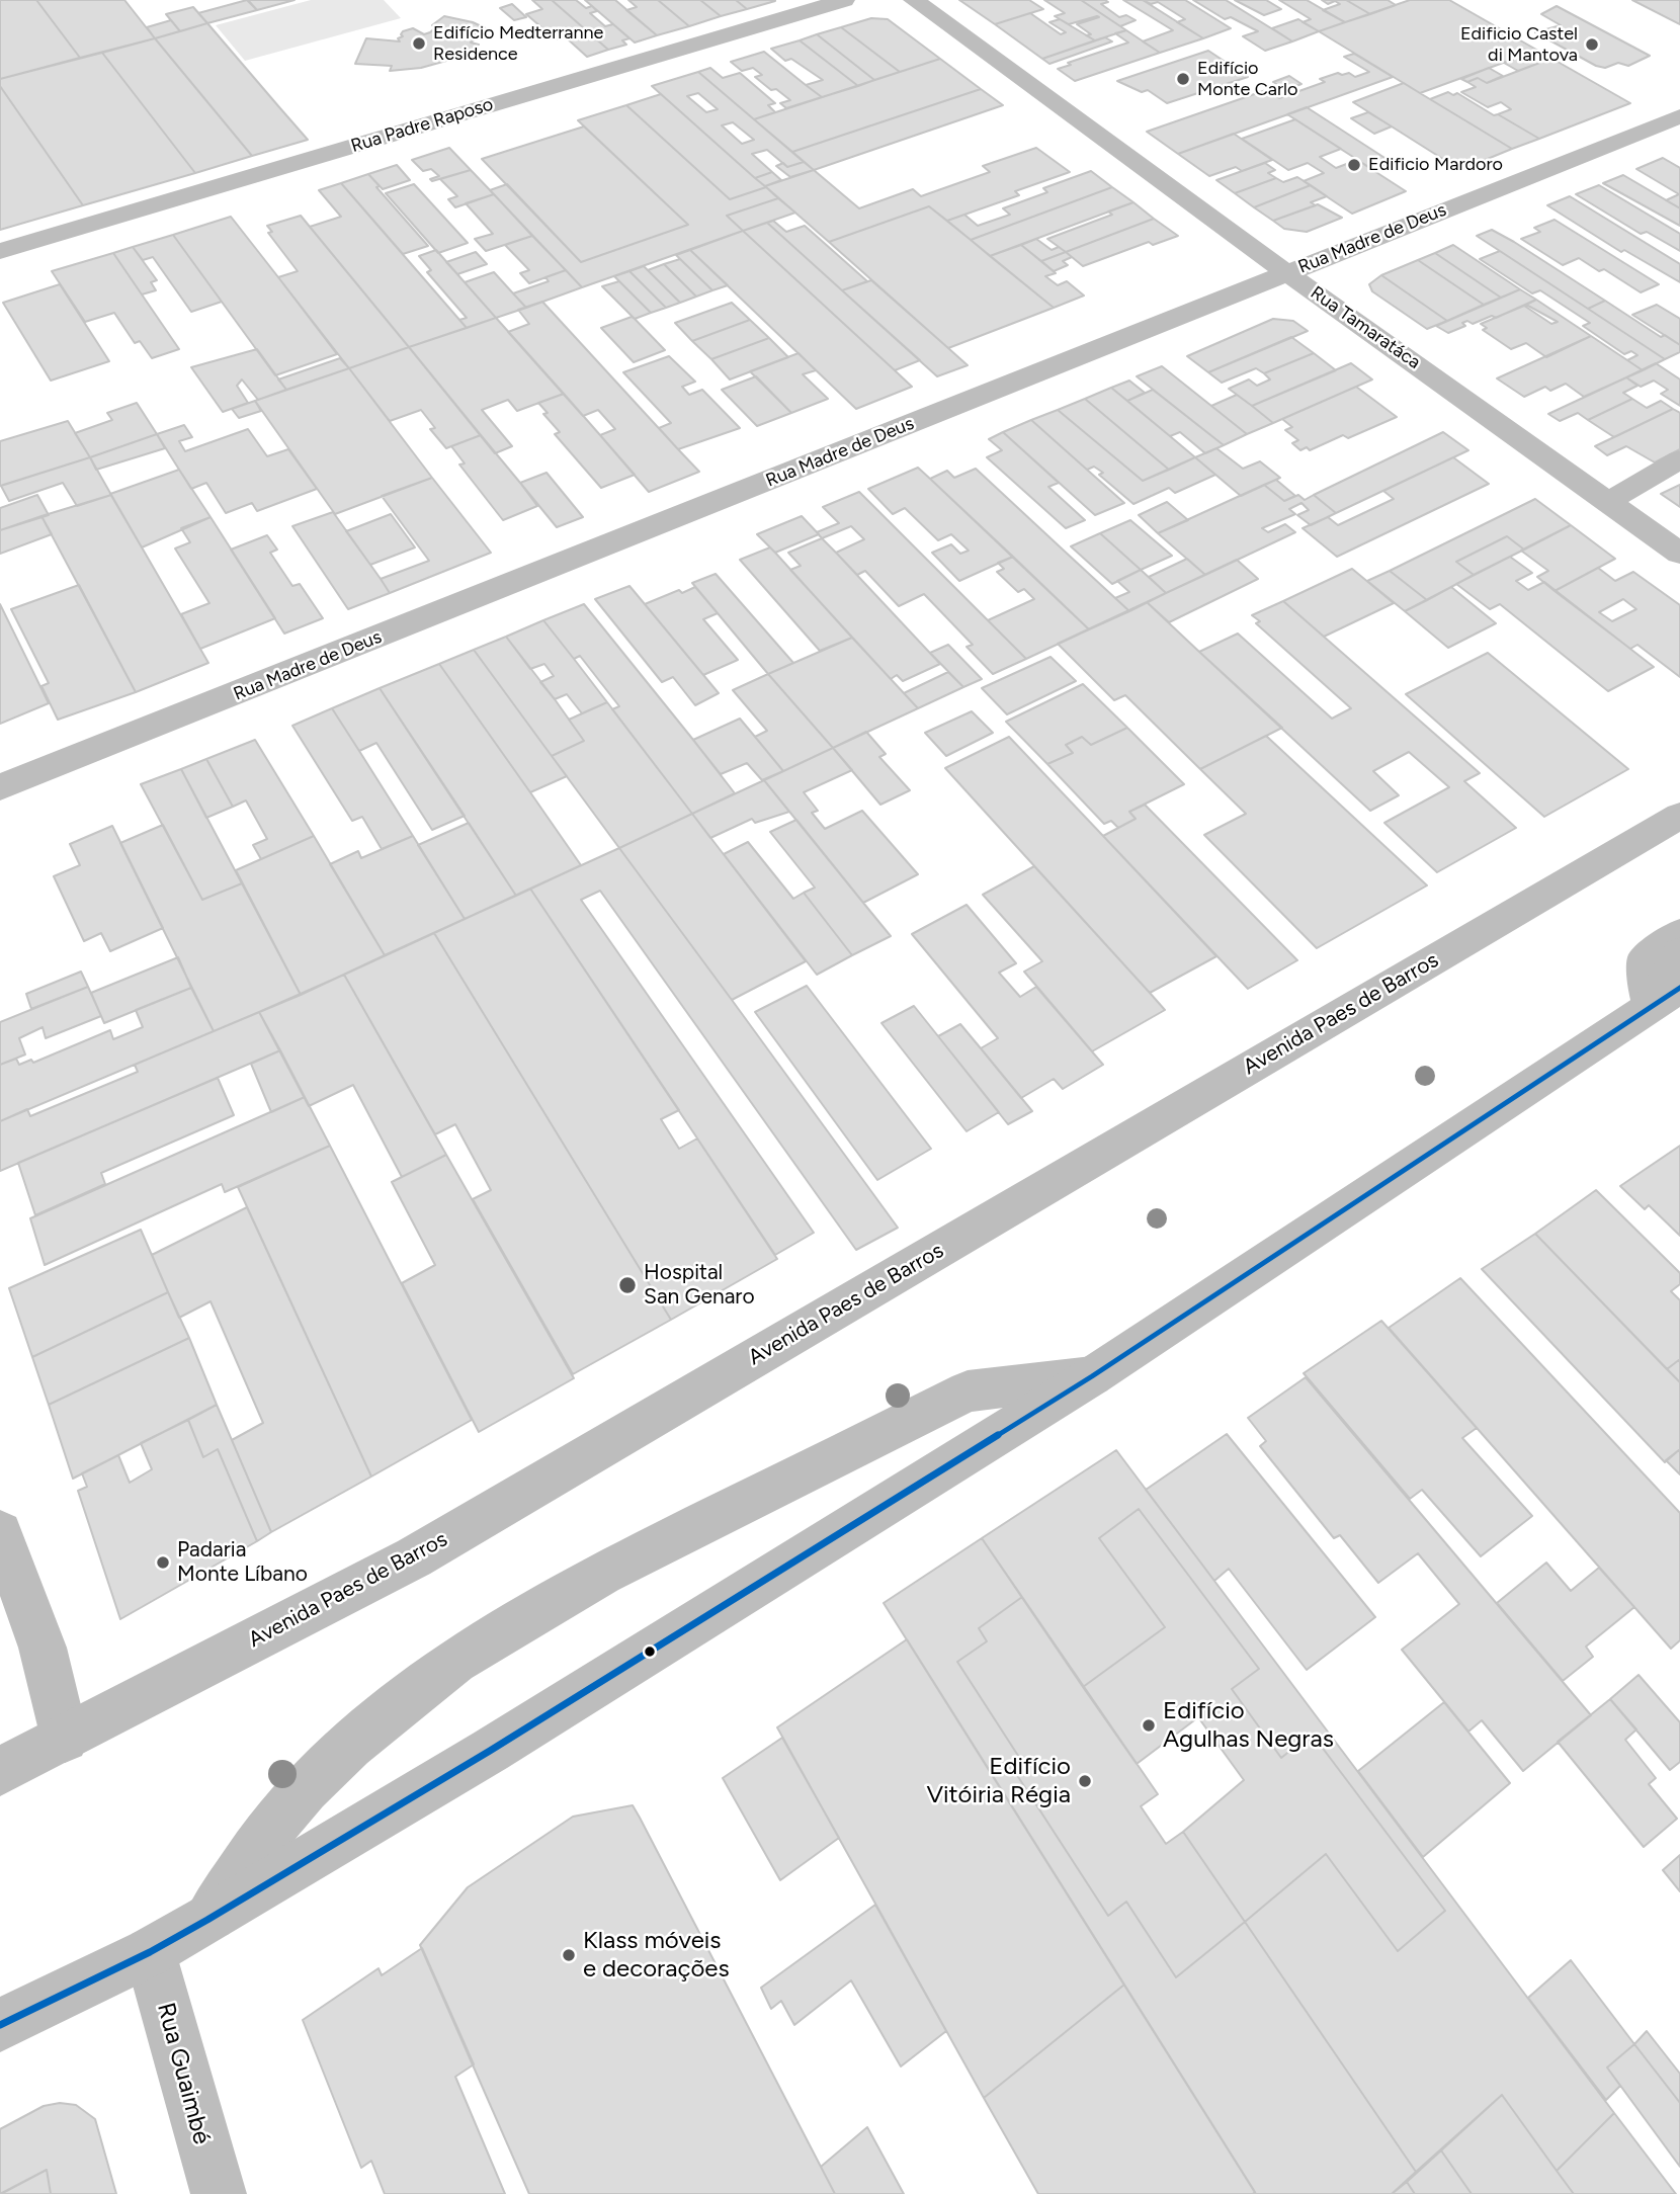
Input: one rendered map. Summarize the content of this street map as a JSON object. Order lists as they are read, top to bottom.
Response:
{
  "streets": {
    "street": [
      "Rua Padre Raposo",
      "Rua Madre de Deus",
      "Rua Tamaratáca",
      "Avenida Paes de Barros",
      "Rua Guaimbé"
    ]
  },
  "crossings": [
    ["Rua Madre de Deus", "Rua Tamaratáca"]
  ],
  "places": [
    "Edifício Medterranne Residence",
    "Edificio Castel di Mantova",
    "Edifício Monte Carlo",
    "Edificio Mardoro",
    "Hospital San Genaro",
    "Padaria Monte Líbano",
    "Edifício Agulhas Negras",
    "Edifício Vitóiria Régia",
    "Klass móveis e decorações"
  ]
}
